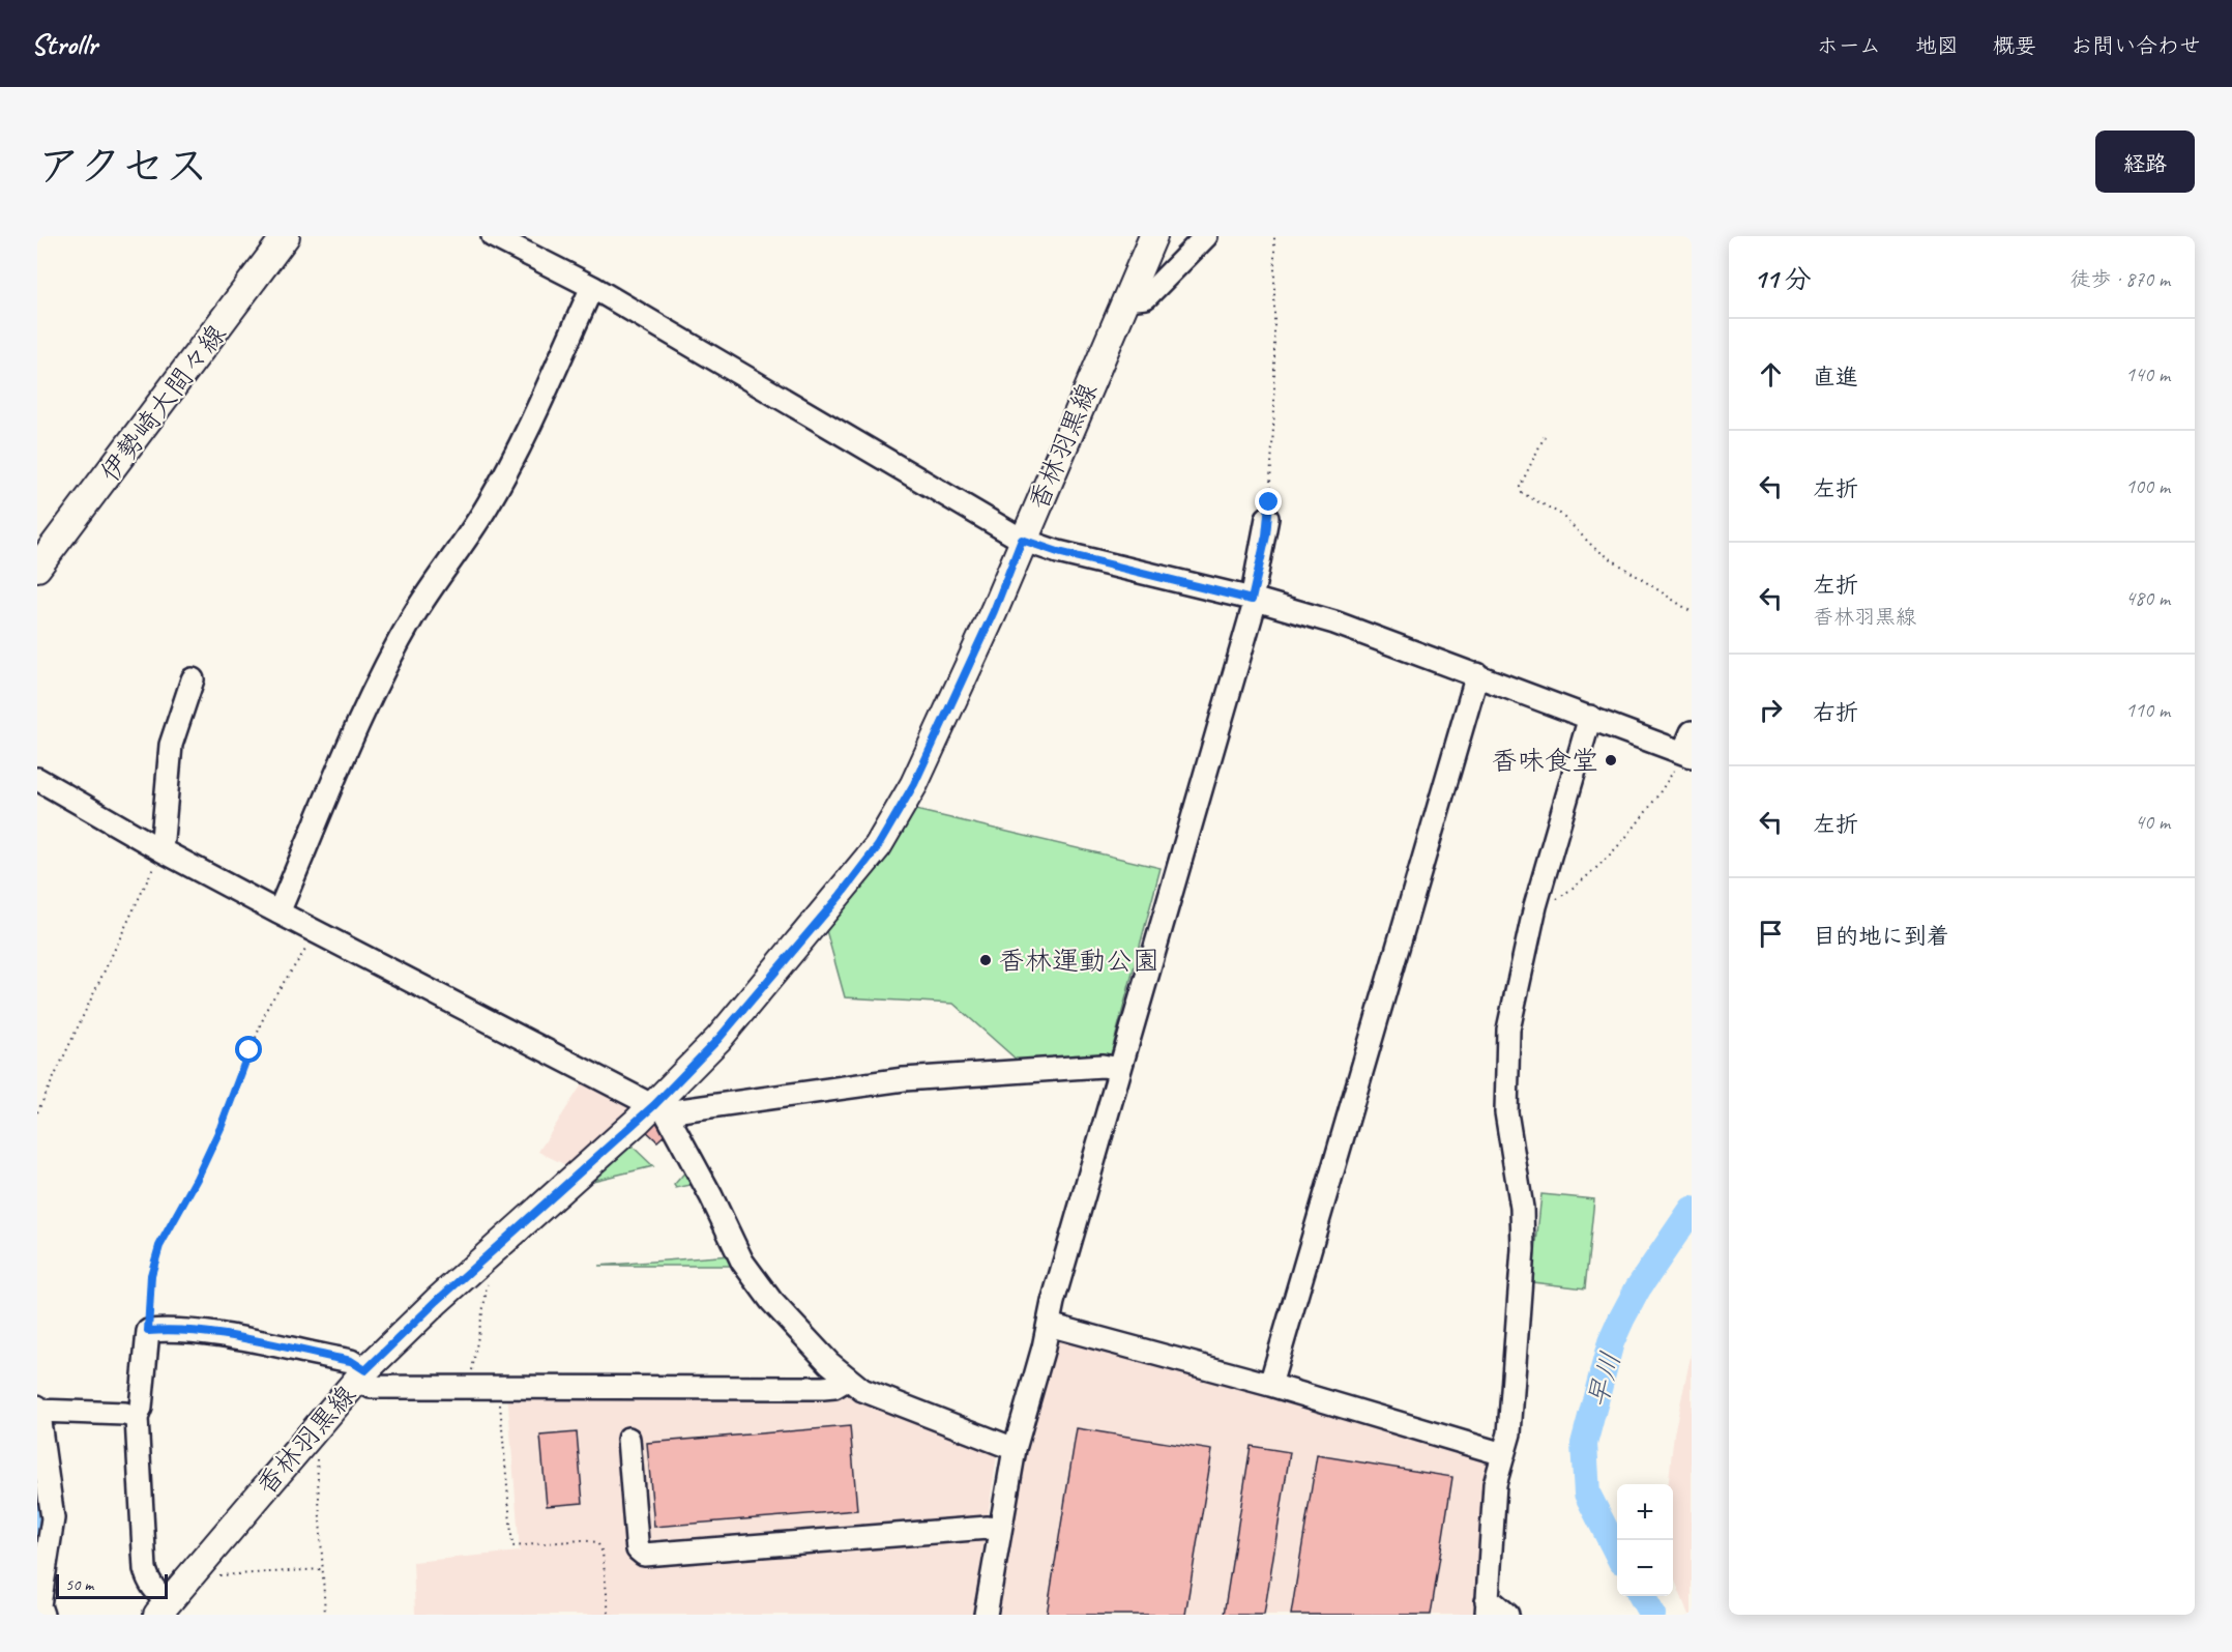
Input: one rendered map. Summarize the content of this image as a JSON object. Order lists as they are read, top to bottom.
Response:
{
  "streets": {
    "main road": ["伊勢崎大間々線", "香林羽黒線"]
  },
  "water": ["早川"],
  "places": ["香味食堂", "香林運動公園"],
  "scale_bar": "50 m",
  "page": {
    "header": "Strollr",
    "nav": [
      "ホーム",
      "地図",
      "概要",
      "お問い合わせ"
    ],
    "title": "アクセス",
    "buttons": "経路",
    "heading": ["11 分", "徒歩 · 870 m"],
    "list": [
      ["直進", "140 m"],
      ["左折", "100 m"],
      ["左折", "香林羽黒線", "480 m"],
      ["右折", "110 m"],
      ["左折", "40 m"],
      "目的地に到着"
    ],
    "map_buttons": ["+", "−"],
    "scale": "50 m"
  }
}
